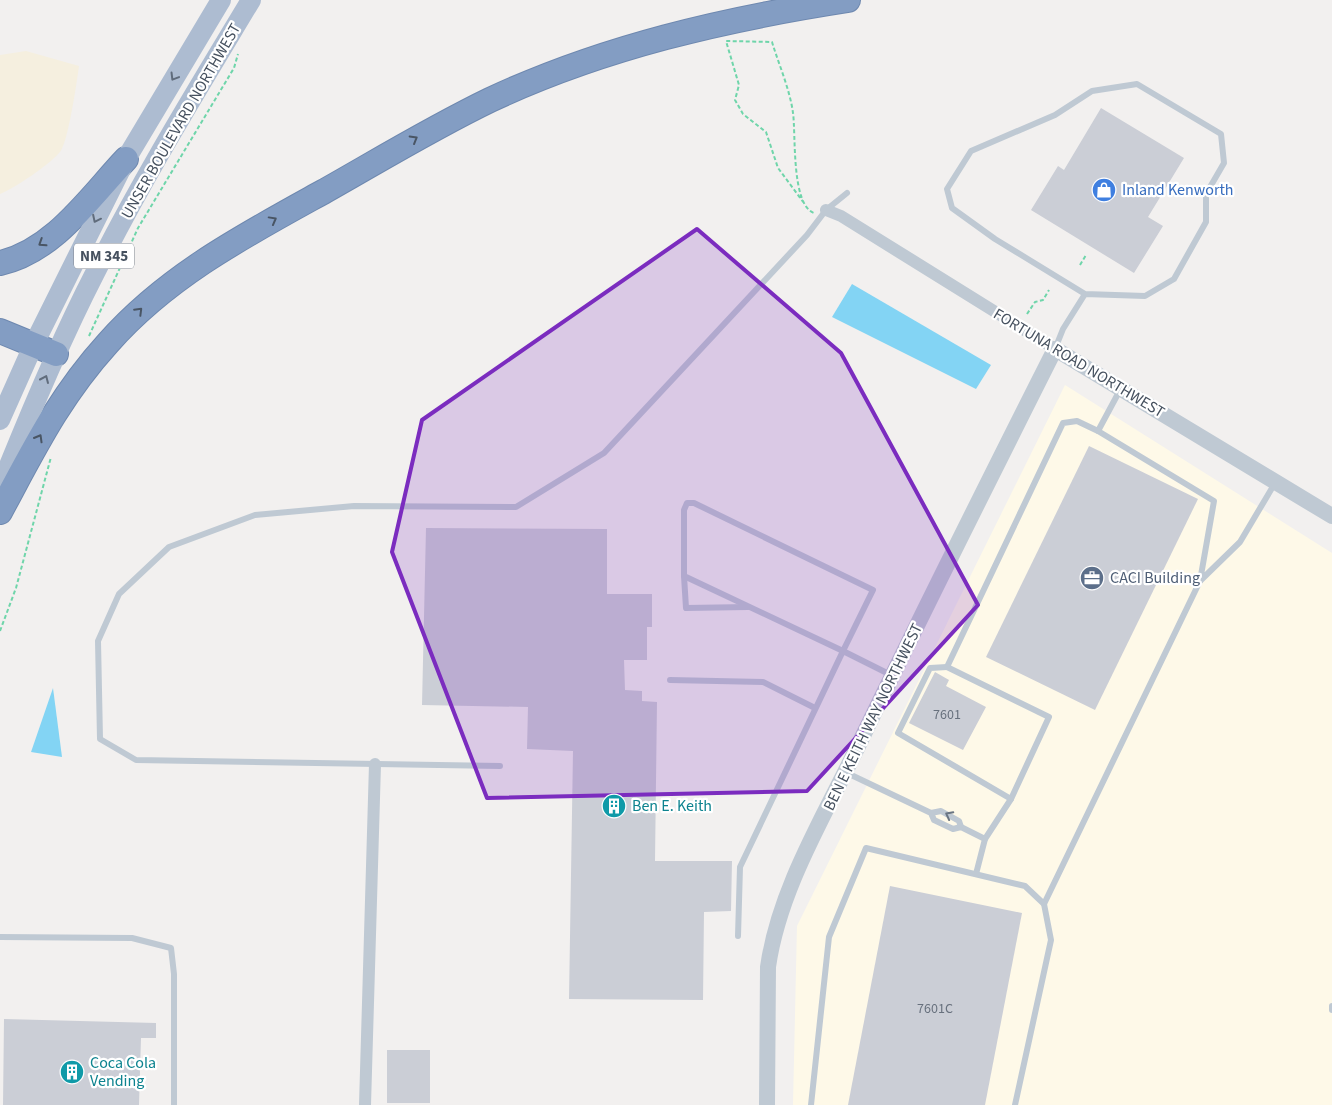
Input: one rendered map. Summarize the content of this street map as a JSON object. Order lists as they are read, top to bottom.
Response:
{
  "streets": {
    "main road": ["UNSER BOULEVARD NORTHWEST", "NM 345"],
    "street": ["FORTUNA ROAD NORTHWEST", "BEN E KEITH WAY NORTHWEST"]
  },
  "crossings": [
    ["FORTUNA ROAD NORTHWEST", "BEN E KEITH WAY NORTHWEST"]
  ],
  "places": {
    "shop": ["Inland Kenworth"],
    "office": ["CACI Building"],
    "building": ["Ben E. Keith", "Coca Cola Vending"]
  },
  "house_numbers": ["7601", "7601C"]
}
